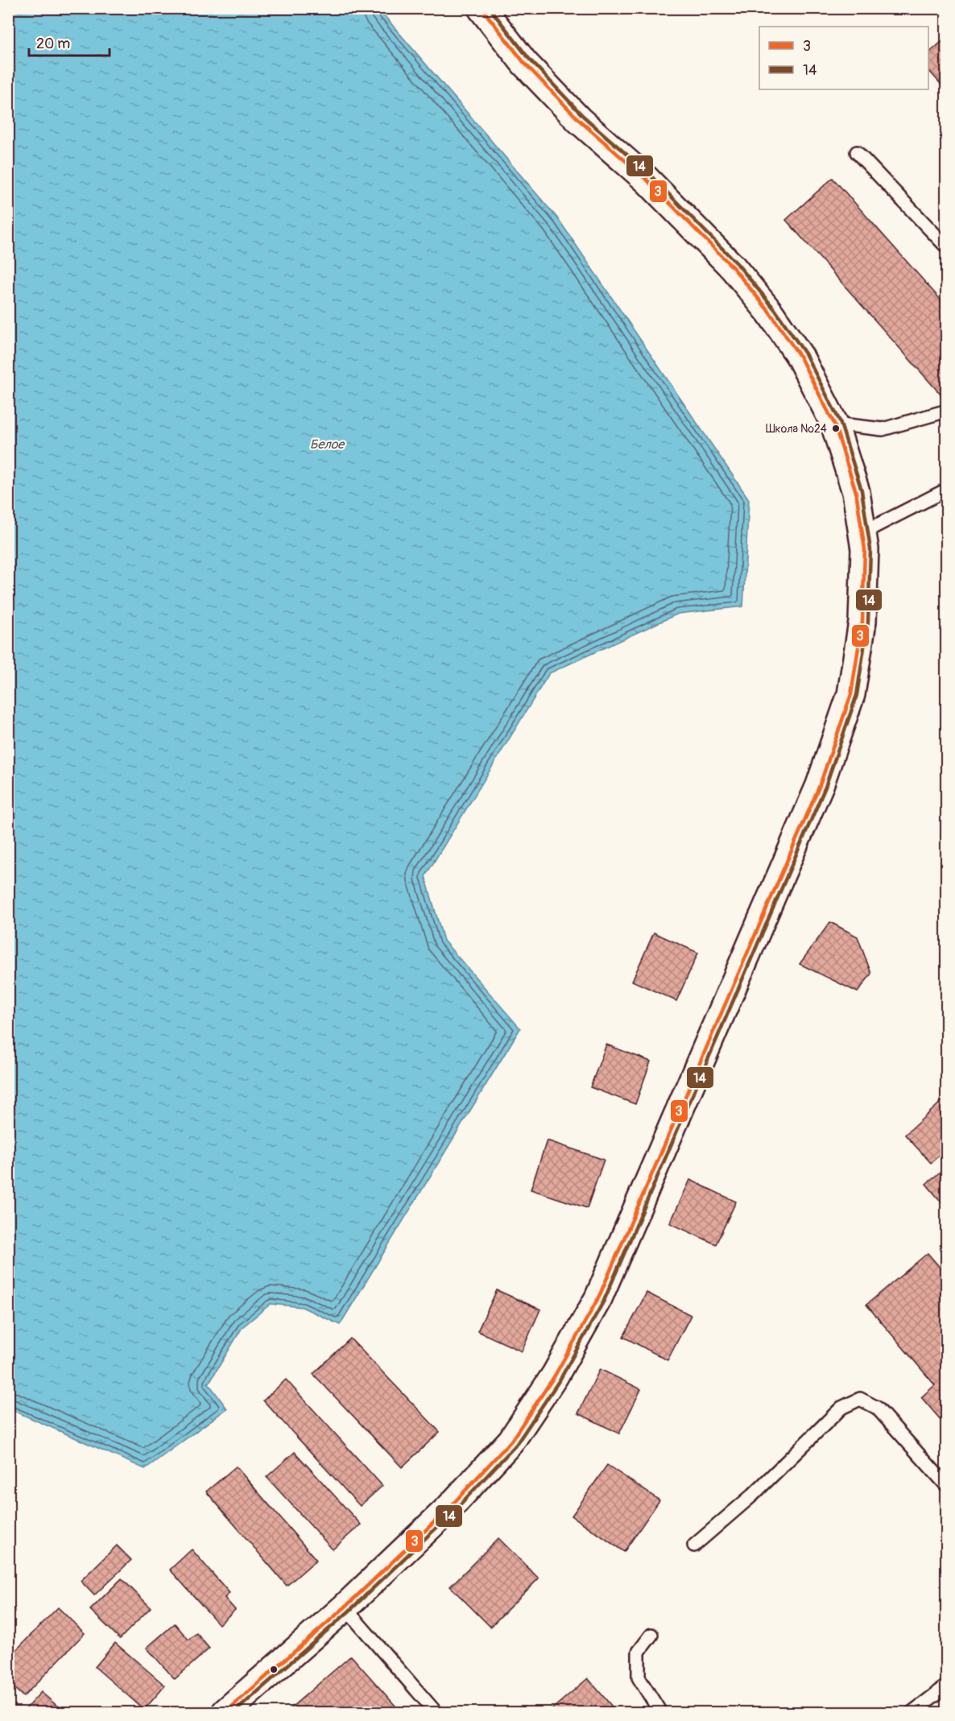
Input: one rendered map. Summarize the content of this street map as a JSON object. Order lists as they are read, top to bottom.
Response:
{
  "water": ["Белое"],
  "places": ["Школа №24"],
  "lines": ["transit line 3", "transit line 14"],
  "legend": ["3", "14"],
  "scale_bar": "20 m"
}
